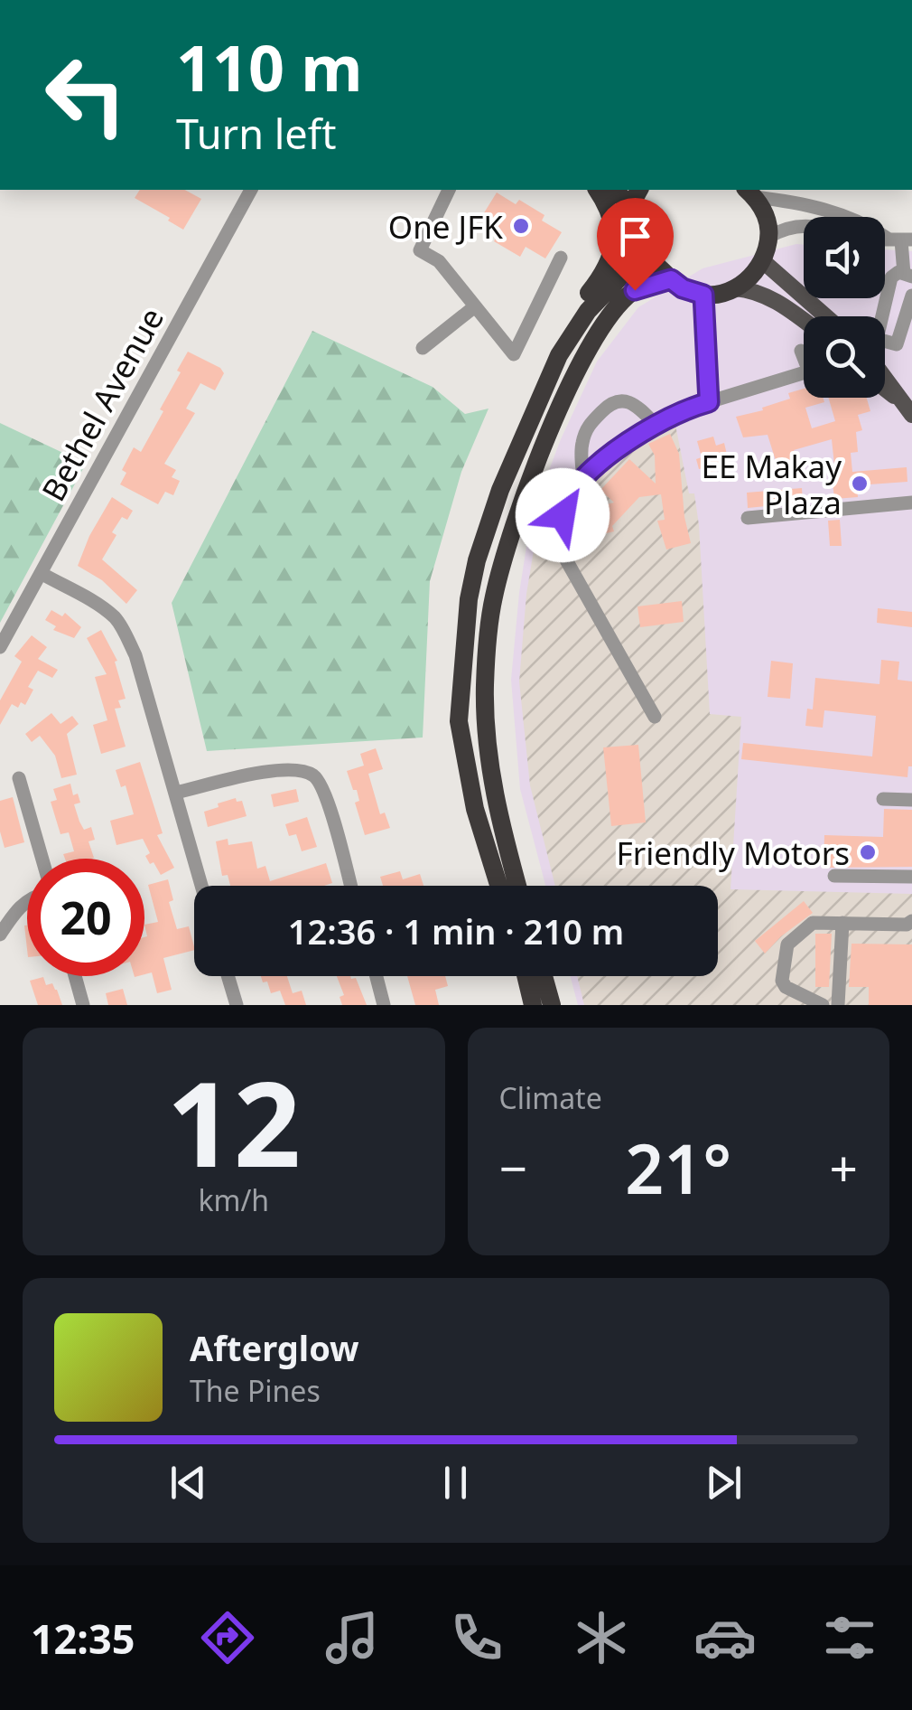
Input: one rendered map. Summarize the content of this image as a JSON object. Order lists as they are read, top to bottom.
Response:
{
  "streets": {
    "street": ["Bethel Avenue"]
  },
  "places": ["One JFK", "EE Makay Plaza", "Friendly Motors"],
  "page": {
    "turn": ["110 m", "Turn left"],
    "limit": "20",
    "trip": "12:36 · 1 min · 210 m",
    "tile": [
      ["12", "km/h"],
      "Climate"
    ],
    "heat": ["−", "21°", "+"],
    "song": ["Afterglow", "The Pines"],
    "tabs": "12:35"
  }
}
